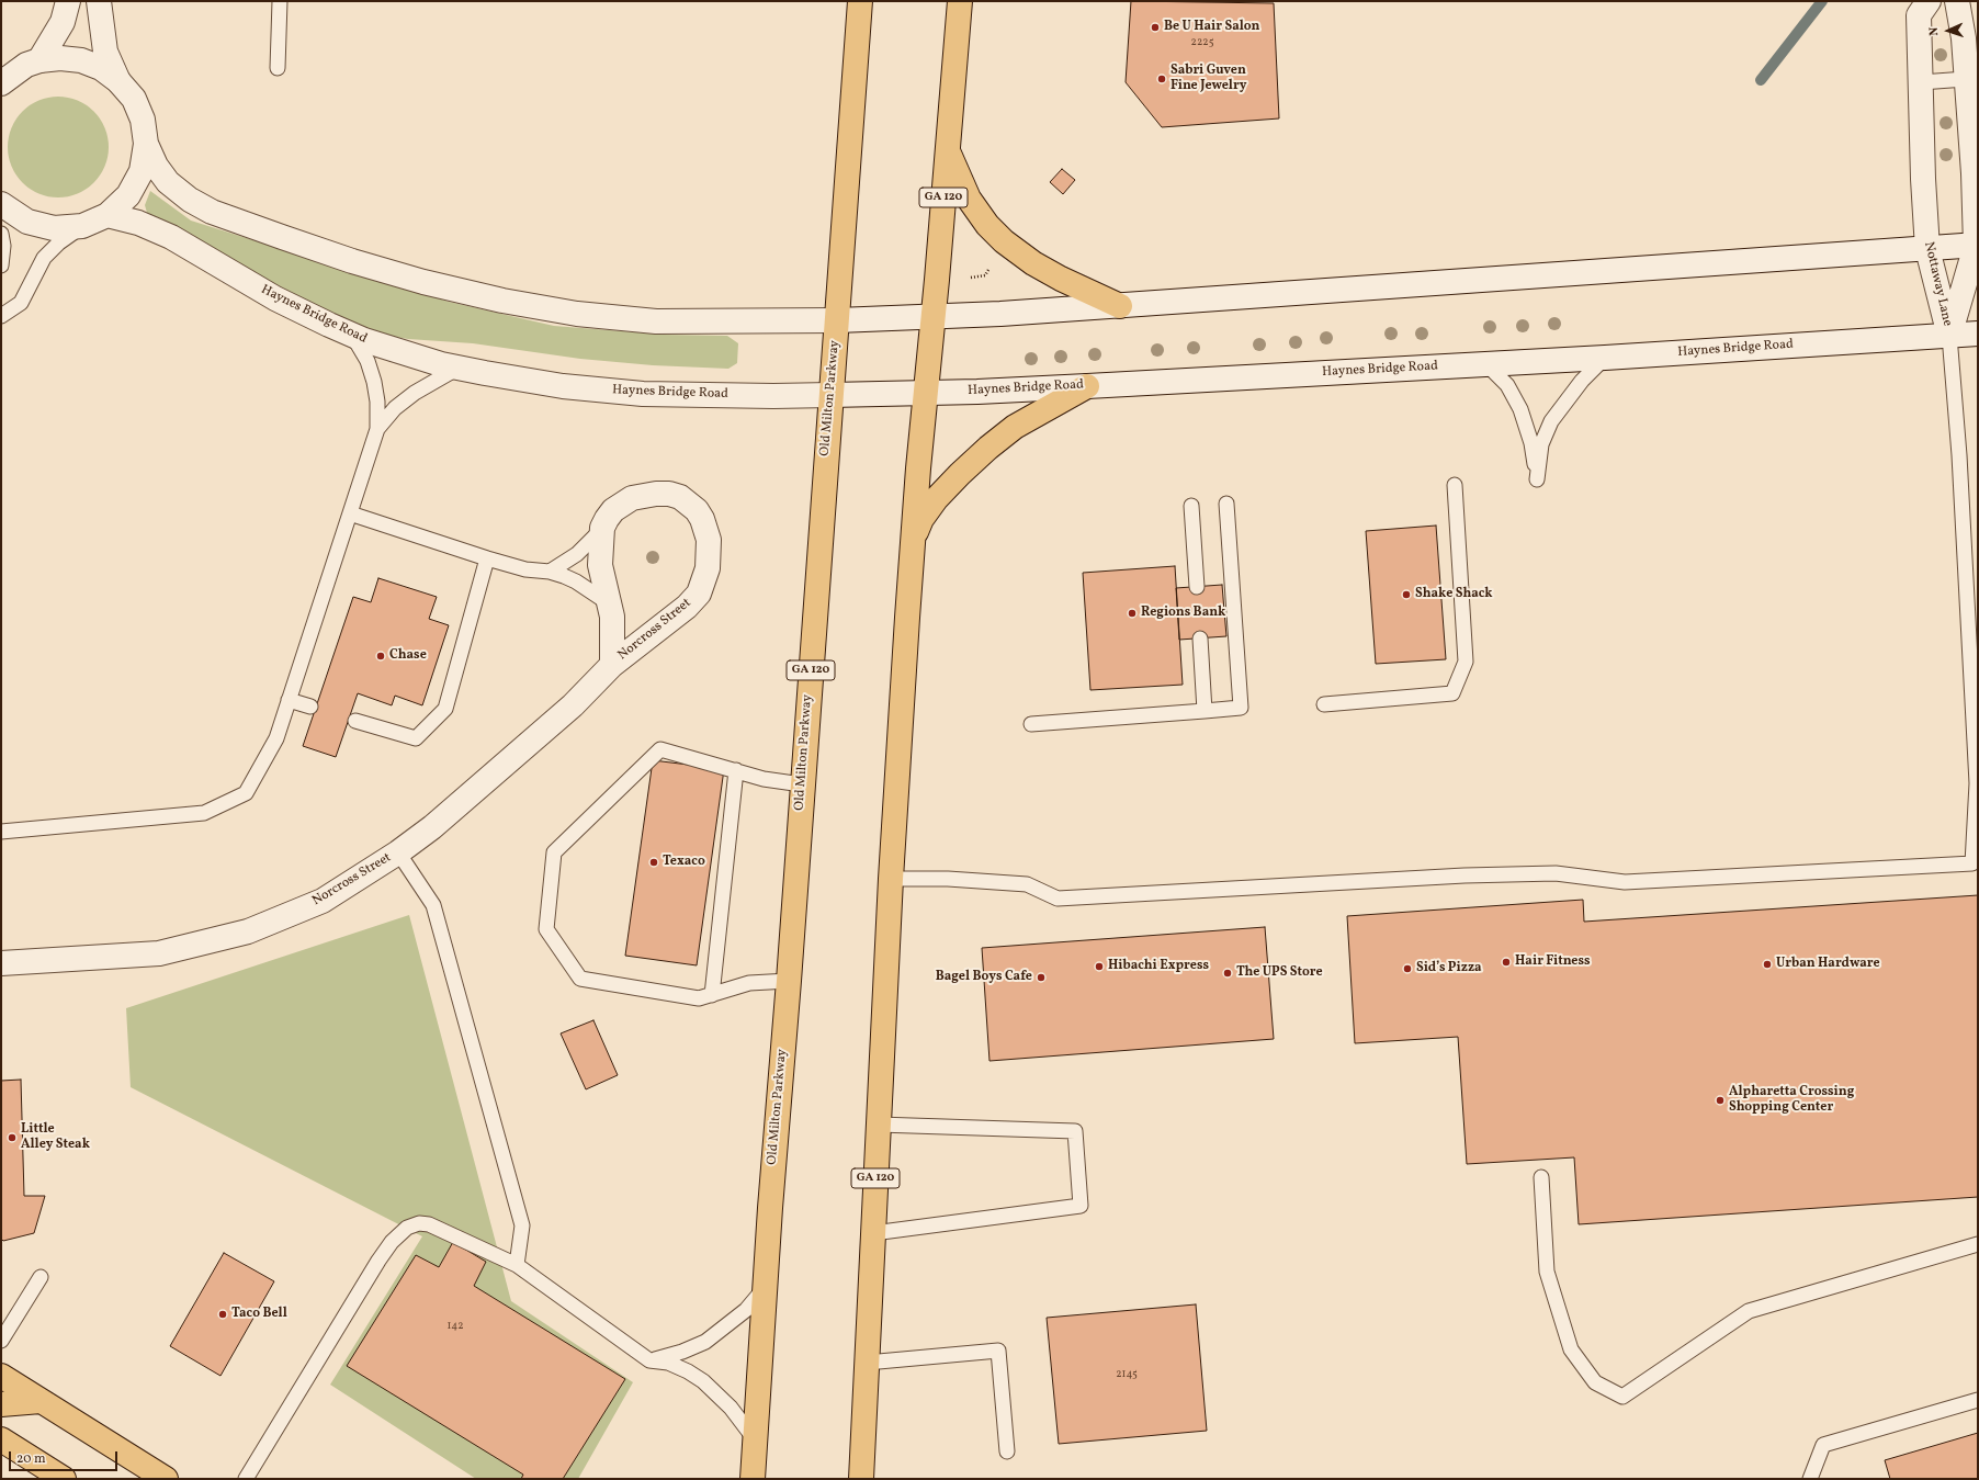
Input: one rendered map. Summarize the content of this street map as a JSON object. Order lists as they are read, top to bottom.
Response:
{
  "streets": {
    "main road": ["GA 120", "Old Milton Parkway"],
    "street": ["Nottaway Lane", "Haynes Bridge Road", "Norcross Street"]
  },
  "crossings": [
    ["GA 120", "Haynes Bridge Road"],
    ["Nottaway Lane", "Haynes Bridge Road"],
    ["Haynes Bridge Road", "Old Milton Parkway"]
  ],
  "places": [
    "Be U Hair Salon",
    "Sabri Guven Fine Jewelry",
    "Shake Shack",
    "Regions Bank",
    "Chase",
    "Texaco",
    "Hair Fitness",
    "Urban Hardware",
    "Hibachi Express",
    "Sid’s Pizza",
    "The UPS Store",
    "Bagel Boys Cafe",
    "Alpharetta Crossing Shopping Center",
    "Little Alley Steak",
    "Taco Bell"
  ],
  "house_numbers": ["2225", "142", "2145"],
  "scale_bar": "20 m",
  "north": "left"
}
